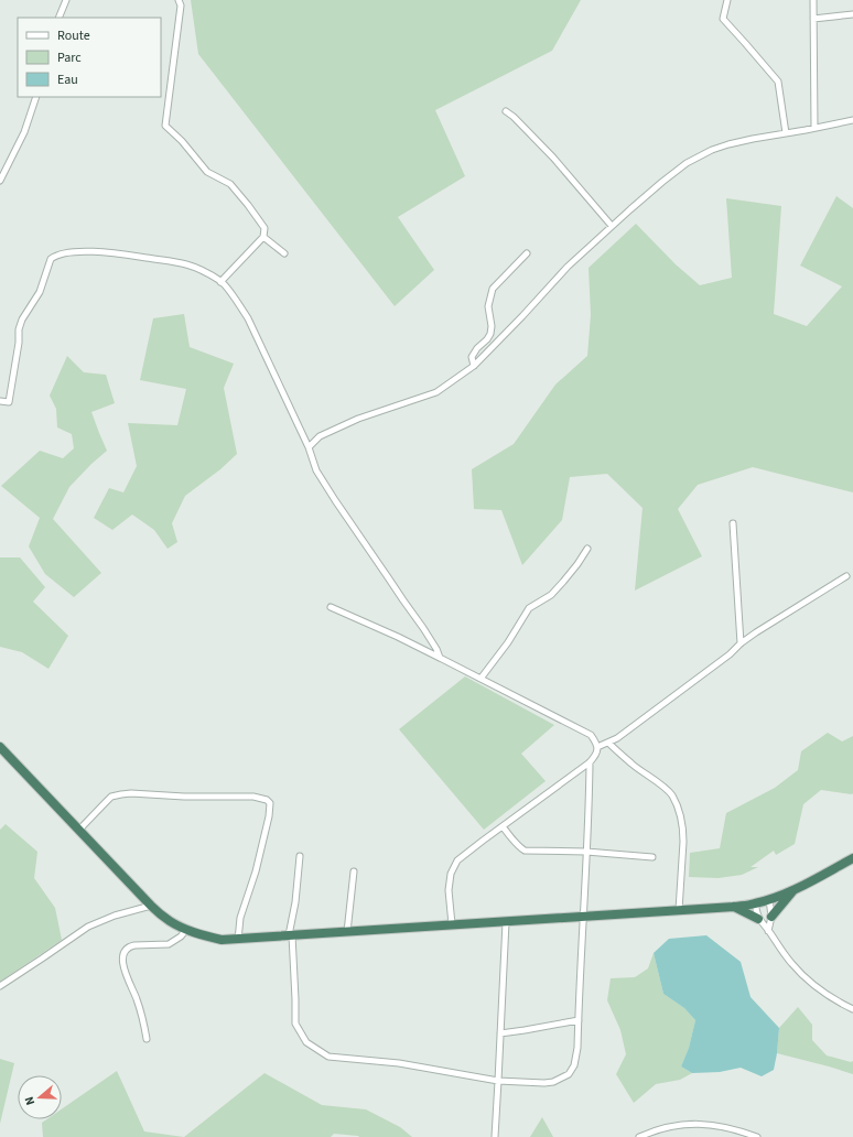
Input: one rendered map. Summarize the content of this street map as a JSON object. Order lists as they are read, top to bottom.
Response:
{
  "legend": ["Route", "Parc", "Eau"],
  "north": "left"
}
